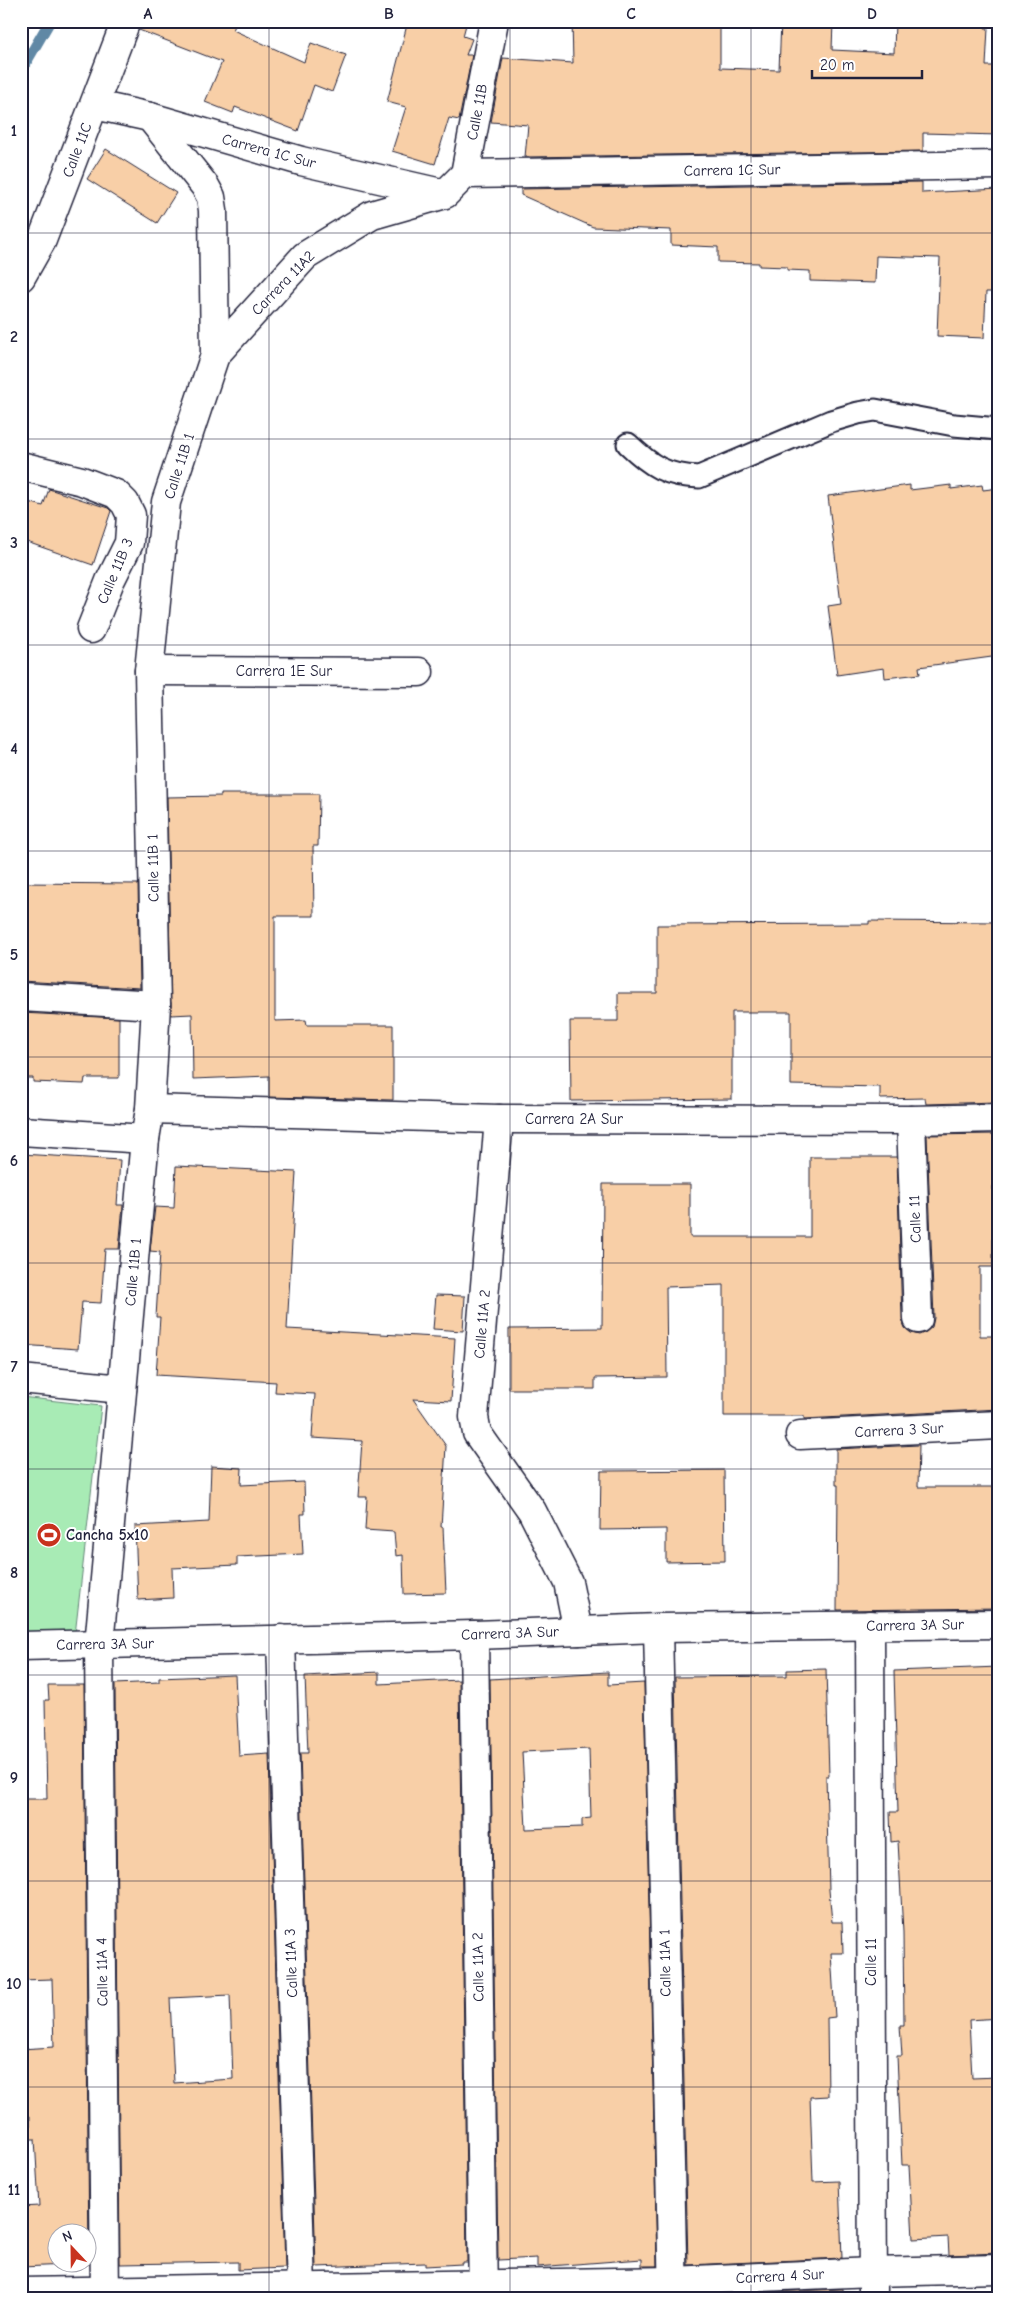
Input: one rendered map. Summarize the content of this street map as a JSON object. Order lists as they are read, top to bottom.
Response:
{
  "streets": {
    "street": [
      "Calle 11B",
      "Calle 11C",
      "Carrera 1C Sur",
      "Carrera 11A2",
      "Calle 11B 1",
      "Calle 11B 3",
      "Carrera 1E Sur",
      "Carrera 2A Sur",
      "Calle 11",
      "Calle 11A 2",
      "Carrera 3 Sur",
      "Carrera 3A Sur",
      "Calle 11A 3",
      "Calle 11A 1",
      "Calle 11A 4",
      "Carrera 4 Sur"
    ]
  },
  "crossings": [
    ["Calle 11B", "Carrera 1C Sur"],
    ["Calle 11C", "Carrera 1C Sur"],
    ["Carrera 1C Sur", "Carrera 11A2"],
    ["Carrera 1C Sur", "Calle 11B 1"],
    ["Carrera 11A2", "Calle 11B 1"],
    ["Calle 11B 1", "Carrera 1E Sur"],
    ["Calle 11B 1", "Carrera 2A Sur"],
    ["Calle 11B 1", "Carrera 3A Sur"],
    ["Calle 11B 1", "Calle 11A 4"],
    ["Carrera 2A Sur", "Calle 11"],
    ["Carrera 2A Sur", "Calle 11A 2"],
    ["Calle 11", "Carrera 3A Sur"],
    ["Calle 11", "Carrera 4 Sur"],
    ["Calle 11A 2", "Carrera 3A Sur"],
    ["Calle 11A 2", "Carrera 4 Sur"],
    ["Carrera 3A Sur", "Calle 11A 3"],
    ["Carrera 3A Sur", "Calle 11A 1"],
    ["Carrera 3A Sur", "Calle 11A 4"],
    ["Calle 11A 3", "Carrera 4 Sur"],
    ["Calle 11A 1", "Carrera 4 Sur"],
    ["Calle 11A 4", "Carrera 4 Sur"]
  ],
  "places": {
    "sports": ["Cancha 5x10"]
  },
  "scale_bar": "20 m",
  "north": "top",
  "grid": {
    "columns": [
      "A",
      "B",
      "C",
      "D"
    ],
    "rows": [
      "1",
      "2",
      "3",
      "4",
      "5",
      "6",
      "7",
      "8",
      "9",
      "10",
      "11"
    ]
  }
}
